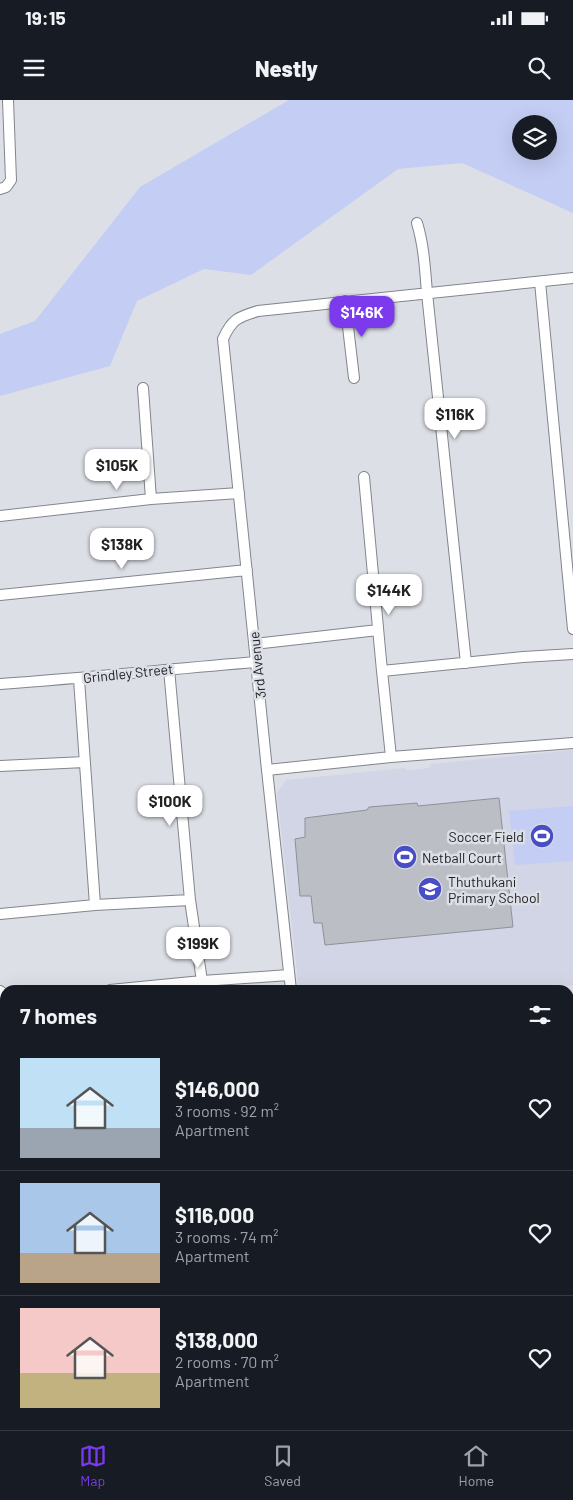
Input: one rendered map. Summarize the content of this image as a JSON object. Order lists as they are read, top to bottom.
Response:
{
  "streets": {
    "street": ["3rd Avenue", "Grindley Street"]
  },
  "crossings": [
    ["3rd Avenue", "Grindley Street"]
  ],
  "places": {
    "sports": ["Soccer Field", "Netball Court"],
    "school or university": ["Thuthukani Primary School"]
  },
  "page": {
    "status": "19:15",
    "header": "Nestly",
    "price": [
      "$146K",
      "$116K",
      "$105K",
      "$138K",
      "$144K",
      "$100K",
      "$199K"
    ],
    "heading": "7 homes",
    "list": [
      {
        "name": "$146,000",
        "note": "3 rooms · 92 m² · Apartment"
      },
      {
        "name": "$116,000",
        "note": "3 rooms · 74 m² · Apartment"
      },
      {
        "name": "$138,000",
        "note": "2 rooms · 70 m² · Apartment"
      }
    ],
    "tabs": ["Map", "Saved", "Home"]
  }
}
